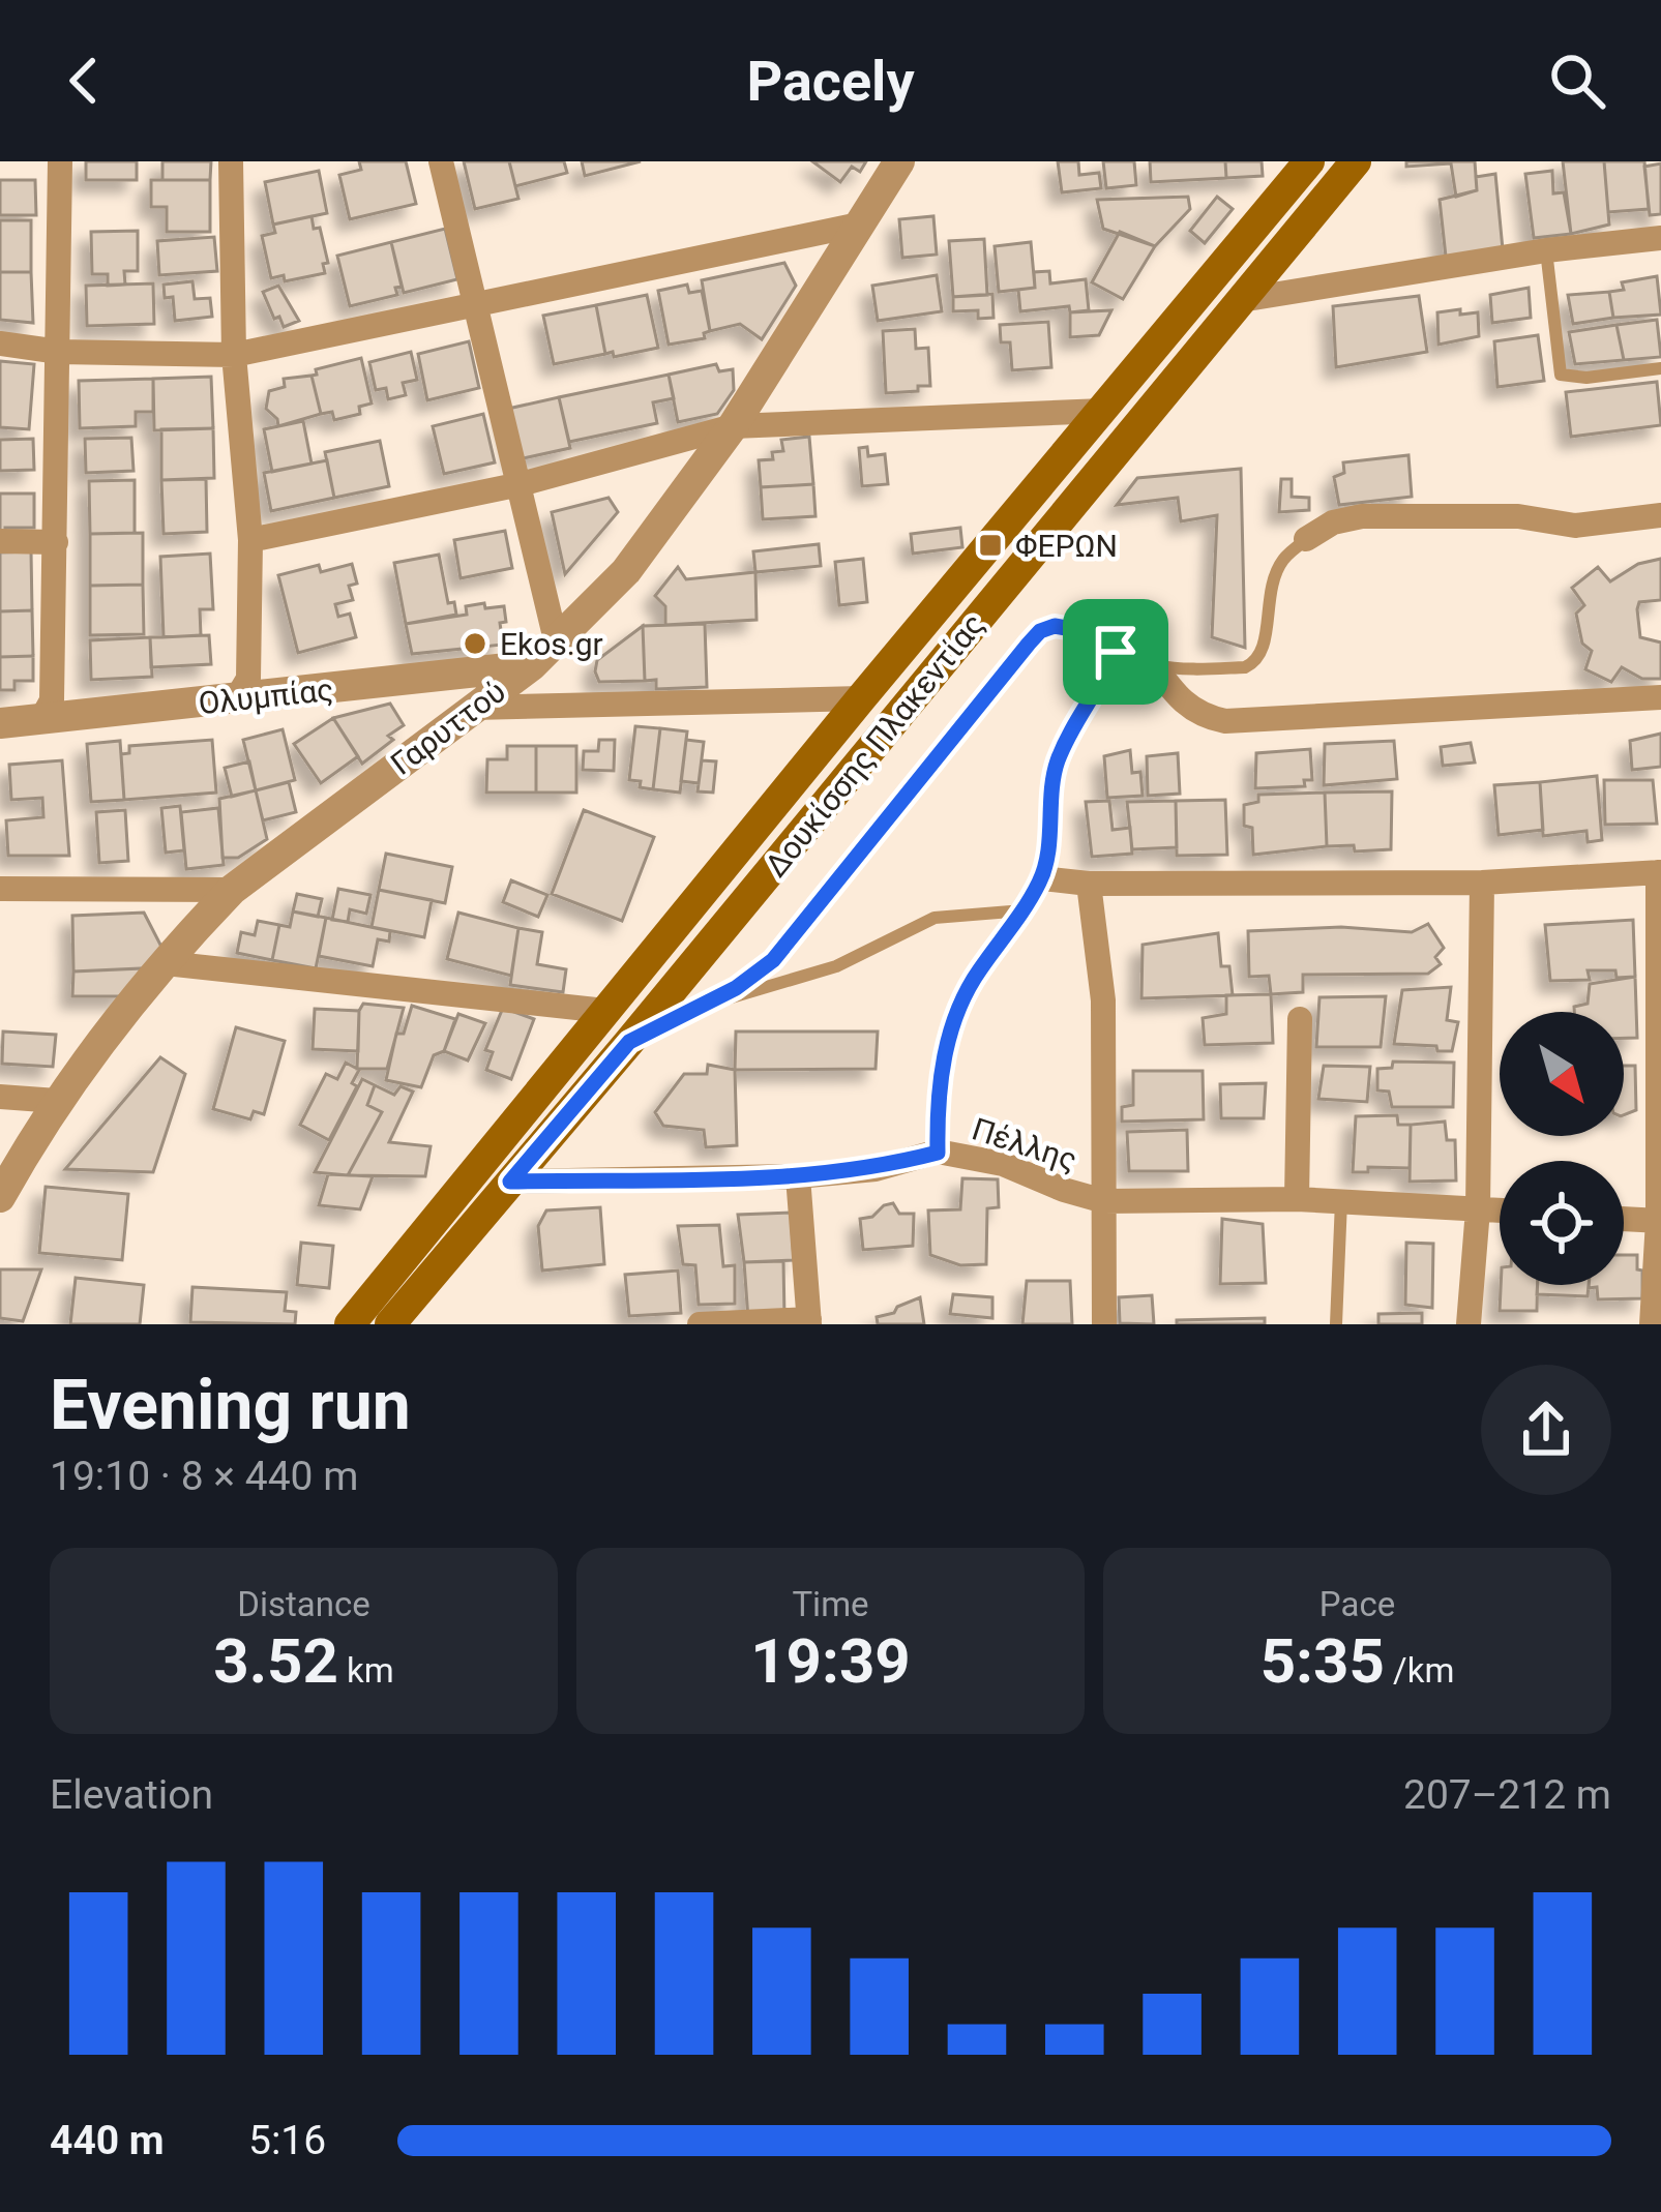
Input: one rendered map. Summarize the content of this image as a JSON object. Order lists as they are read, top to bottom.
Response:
{
  "streets": {
    "main road": ["Δουκίσσης Πλακεντίας"],
    "street": ["Ολυμπίας", "Γαρυττού", "Πέλλης"]
  },
  "crossings": [
    ["Ολυμπίας", "Γαρυττού"],
    ["Δουκίσσης Πλακεντίας", "Πέλλης"]
  ],
  "places": {
    "transit": ["ΦΕΡΩΝ"],
    "other": ["Ekos.gr"]
  },
  "north": "bottom right",
  "page": {
    "header": "Pacely",
    "heading": ["Evening run", "19:10 · 8 × 440 m"],
    "stats": [
      ["Distance", "3.52 km"],
      ["Time", "19:39"],
      ["Pace", "5:35 /km"]
    ],
    "chart": ["Elevation", "207–212 m"],
    "list": [
      {
        "name": "440 m",
        "note": "5:16"
      }
    ]
  }
}
